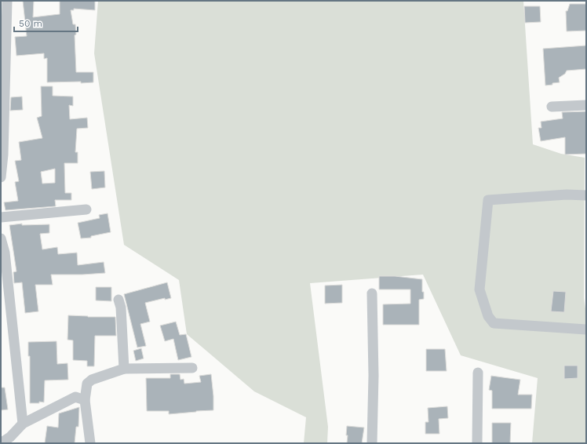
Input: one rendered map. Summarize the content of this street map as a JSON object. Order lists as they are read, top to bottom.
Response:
{
  "scale_bar": "50 m"
}
